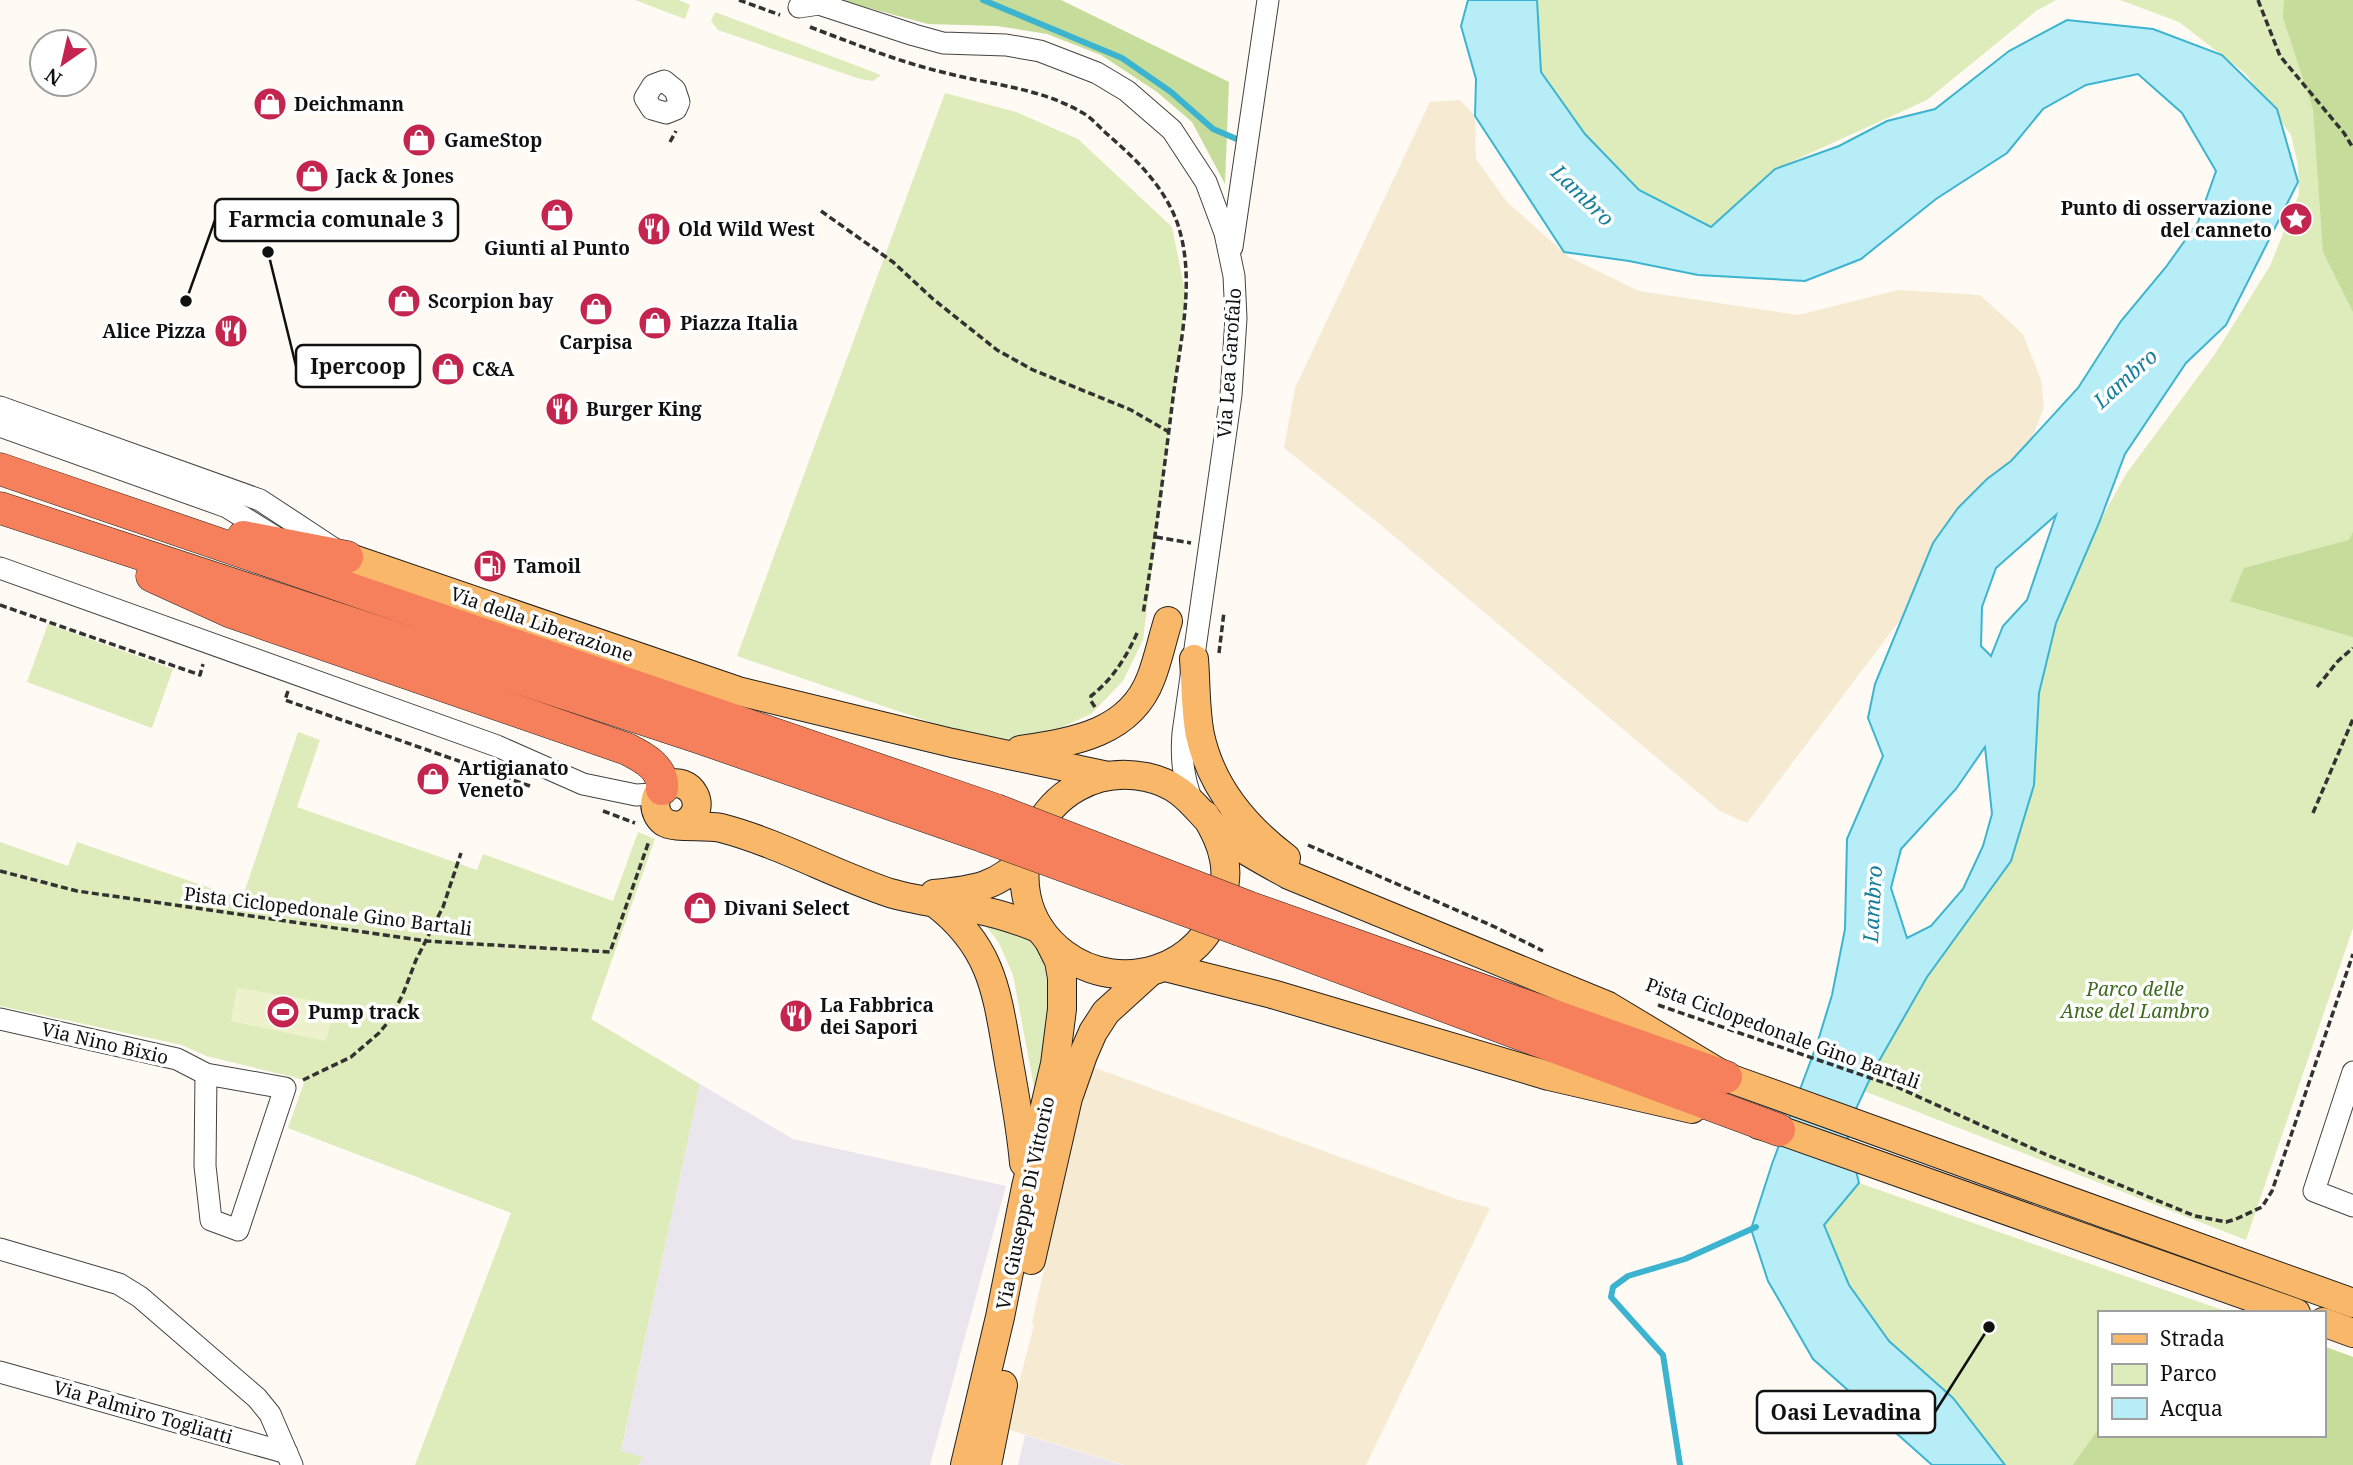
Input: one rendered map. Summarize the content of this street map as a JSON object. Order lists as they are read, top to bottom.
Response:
{
  "streets": {
    "main road": ["Via della Liberazione", "Via Giuseppe Di Vittorio"],
    "street": ["Via Lea Garofalo", "Via Nino Bixio", "Via Palmiro Togliatti"],
    "path": ["Pista Ciclopedonale Gino Bartali"]
  },
  "crossings": [
    ["Via Lea Garofalo", "Via della Liberazione"],
    ["Via Lea Garofalo", "Via Giuseppe Di Vittorio"],
    ["Via della Liberazione", "Via Giuseppe Di Vittorio"]
  ],
  "water": ["Lambro"],
  "parks": ["Parco delle Anse del Lambro"],
  "places": {
    "shop": [
      "Deichmann",
      "GameStop",
      "Jack & Jones",
      "Giunti al Punto",
      "Scorpion bay",
      "Carpisa",
      "Piazza Italia",
      "C&A",
      "Artigianato Veneto",
      "Divani Select"
    ],
    "place": ["Punto di osservazione del canneto"],
    "restaurant": [
      "Old Wild West",
      "Alice Pizza",
      "Burger King",
      "La Fabbrica dei Sapori"
    ],
    "other": ["Ipercoop", "Farmcia comunale 3", "Oasi Levadina"],
    "fuel station": ["Tamoil"],
    "sports": ["Pump track"]
  },
  "legend": ["Strada", "Parco", "Acqua"],
  "north": "bottom left"
}
